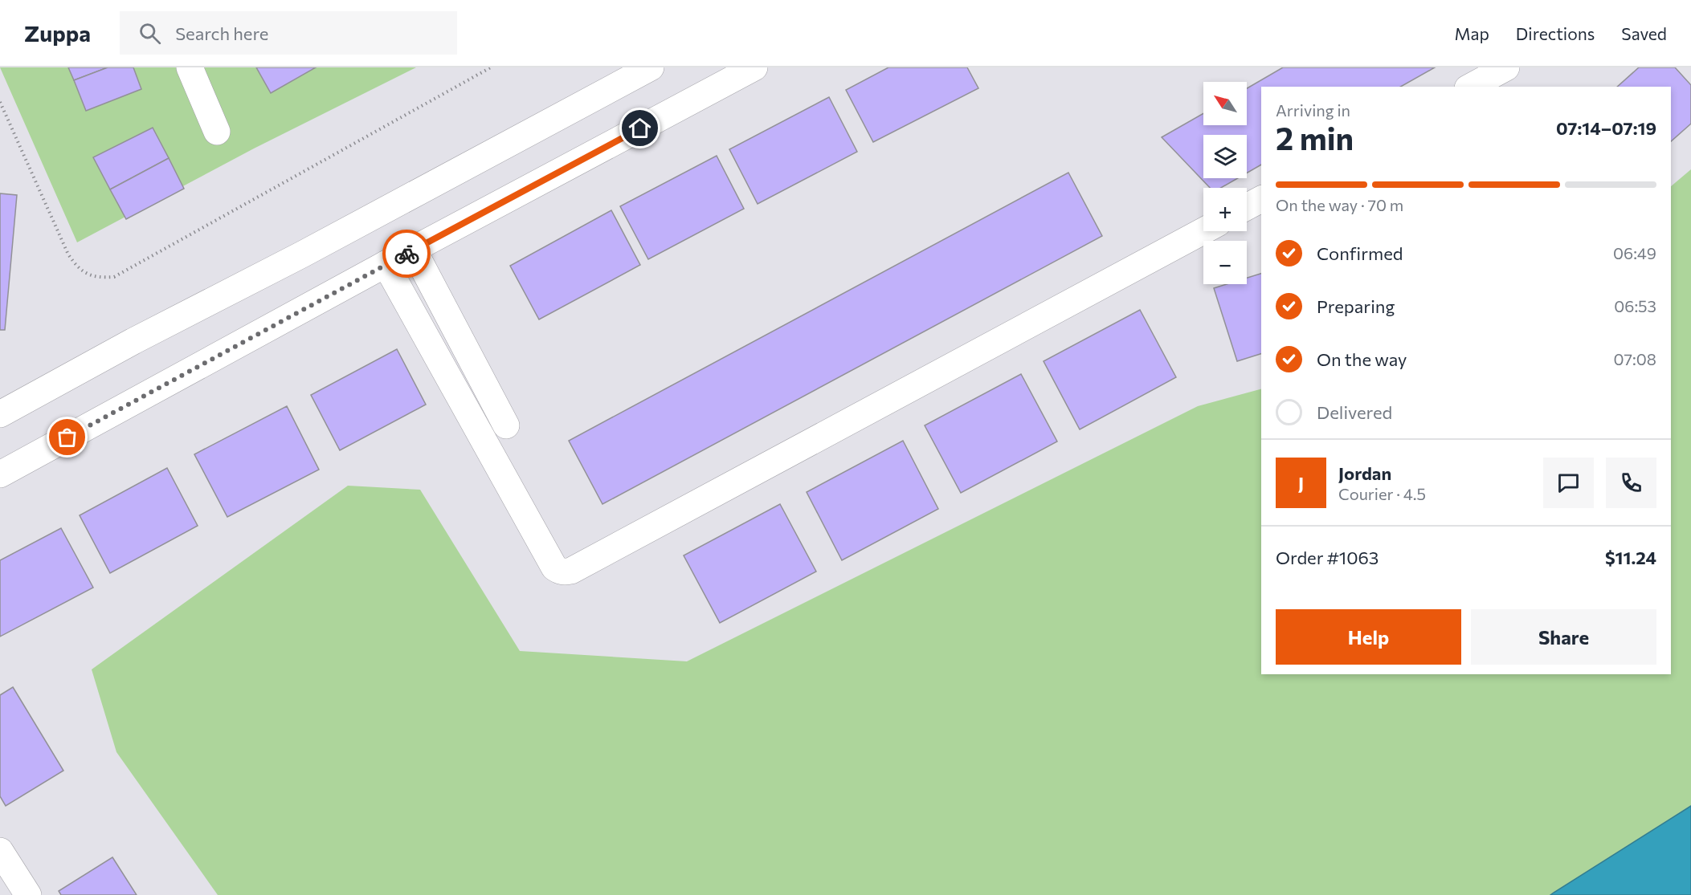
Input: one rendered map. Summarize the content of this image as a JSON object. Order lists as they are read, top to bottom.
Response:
{
  "north": "top left",
  "page": {
    "header": "Zuppa",
    "search": "Search here",
    "nav": ["Map", "Directions", "Saved"],
    "map_buttons": ["+", "−"],
    "heading": ["2 min", "Arriving in", "07:14–07:19"],
    "panel": [
      "Jordan",
      "Courier · 4.5",
      "Order #1063",
      "$11.24"
    ],
    "bar": "On the way · 70 m",
    "list": [
      ["Confirmed", "06:49"],
      ["Preparing", "06:53"],
      ["On the way", "07:08"],
      "Delivered"
    ],
    "round": "J",
    "buttons": ["Help", "Share"]
  }
}
